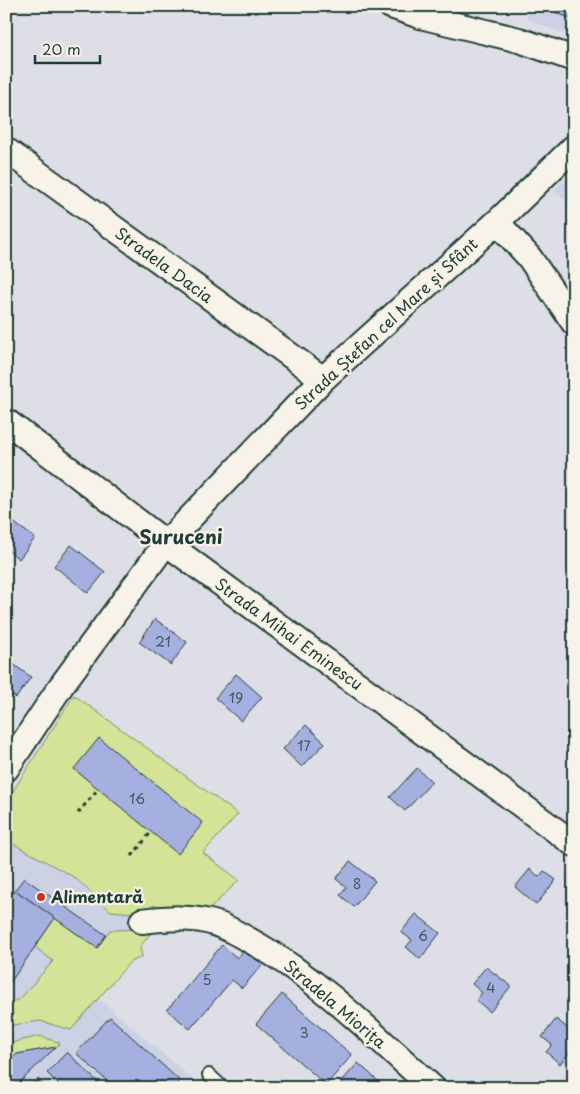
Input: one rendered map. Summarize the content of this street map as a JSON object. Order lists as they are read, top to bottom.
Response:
{
  "streets": {
    "street": [
      "Stradela Dacia",
      "Strada Ștefan cel Mare și Sfânt",
      "Strada Mihai Eminescu",
      "Stradela Miorița"
    ]
  },
  "crossings": [
    ["Stradela Dacia", "Strada Ștefan cel Mare și Sfânt"],
    ["Strada Ștefan cel Mare și Sfânt", "Strada Mihai Eminescu"]
  ],
  "districts": ["Suruceni"],
  "places": ["Alimentară"],
  "house_numbers": [
    "21",
    "19",
    "17",
    "16",
    "8",
    "6",
    "5",
    "4",
    "3"
  ],
  "scale_bar": "20 m"
}
